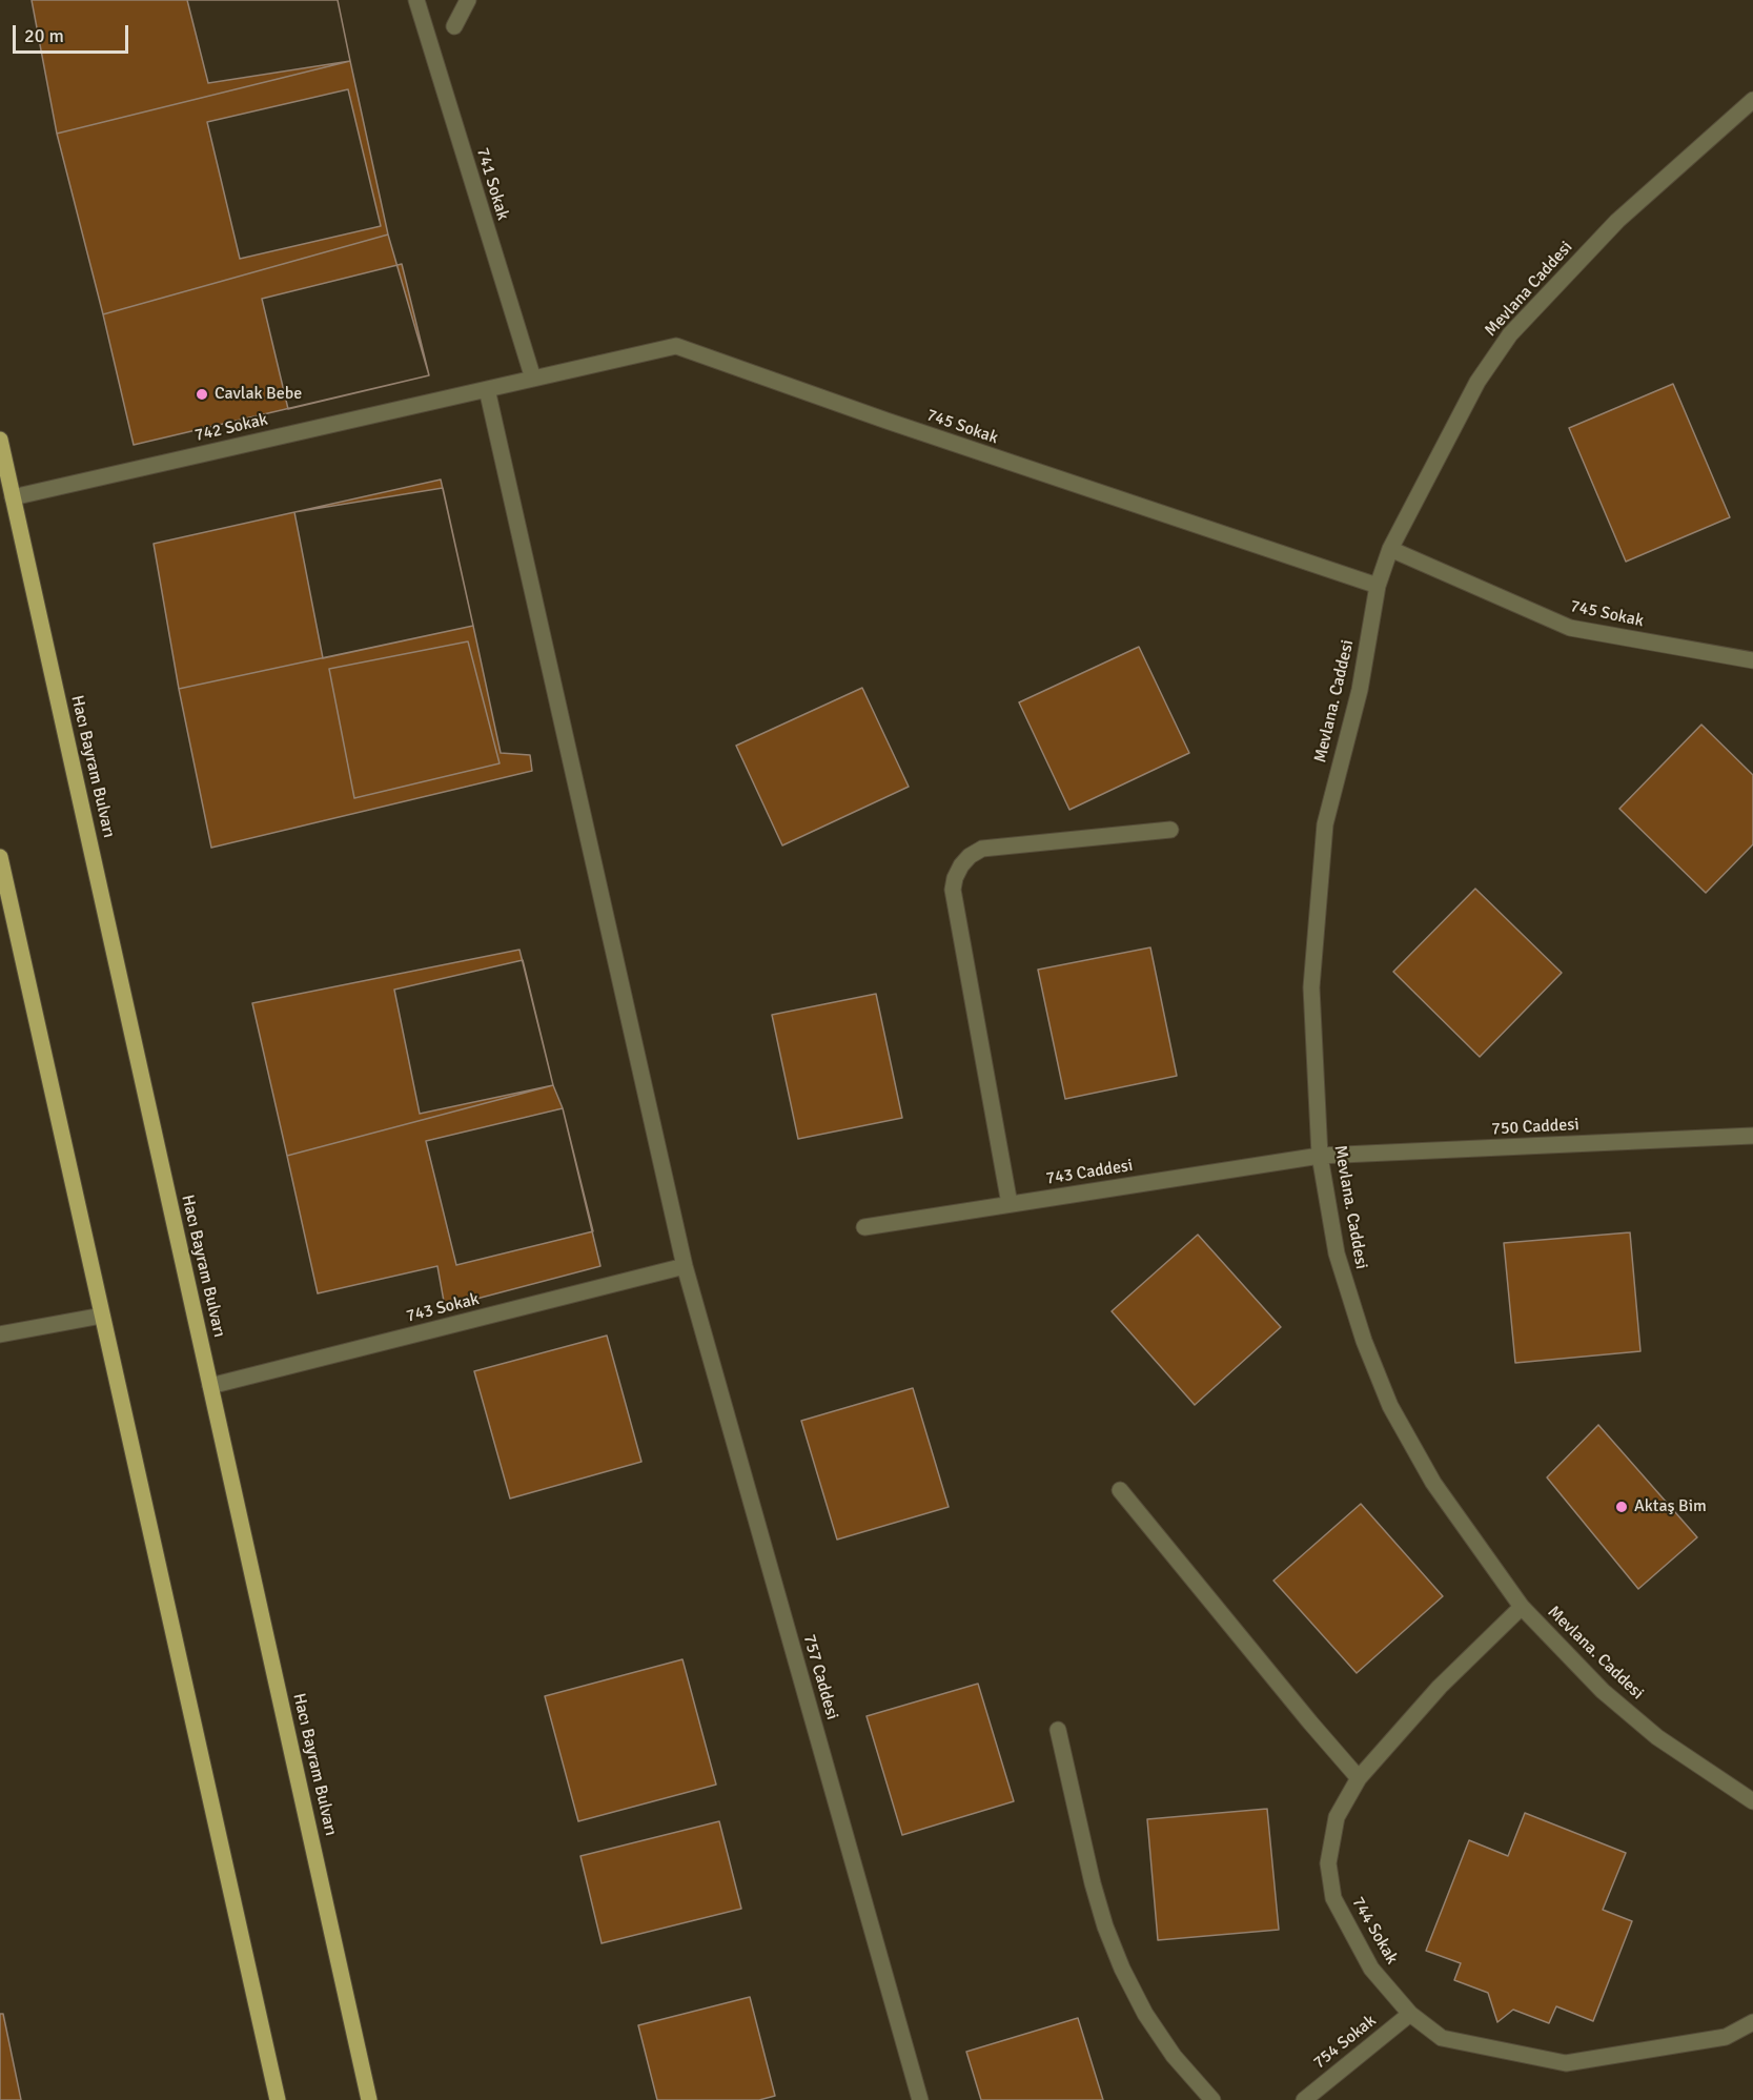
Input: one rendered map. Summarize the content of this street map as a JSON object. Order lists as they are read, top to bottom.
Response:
{
  "streets": {
    "main road": ["Hacı Bayram Bulvarı"],
    "street": [
      "741 Sokak",
      "Mevlana Caddesi",
      "745 Sokak",
      "742 Sokak",
      "Mevlana. Caddesi",
      "750 Caddesi",
      "743 Caddesi",
      "743 Sokak",
      "757 Caddesi",
      "744 Sokak",
      "754 Sokak"
    ]
  },
  "crossings": [
    ["741 Sokak", "745 Sokak"],
    ["741 Sokak", "742 Sokak"],
    ["Mevlana Caddesi", "745 Sokak"],
    ["Mevlana Caddesi", "Mevlana. Caddesi"],
    ["745 Sokak", "742 Sokak"],
    ["745 Sokak", "Mevlana. Caddesi"],
    ["742 Sokak", "Hacı Bayram Bulvarı"],
    ["742 Sokak", "757 Caddesi"],
    ["Mevlana. Caddesi", "750 Caddesi"],
    ["Mevlana. Caddesi", "743 Caddesi"],
    ["Mevlana. Caddesi", "744 Sokak"],
    ["Hacı Bayram Bulvarı", "743 Sokak"],
    ["750 Caddesi", "743 Caddesi"],
    ["743 Sokak", "757 Caddesi"],
    ["744 Sokak", "754 Sokak"]
  ],
  "places": ["Cavlak Bebe", "Aktaş Bim"],
  "scale_bar": "20 m"
}
